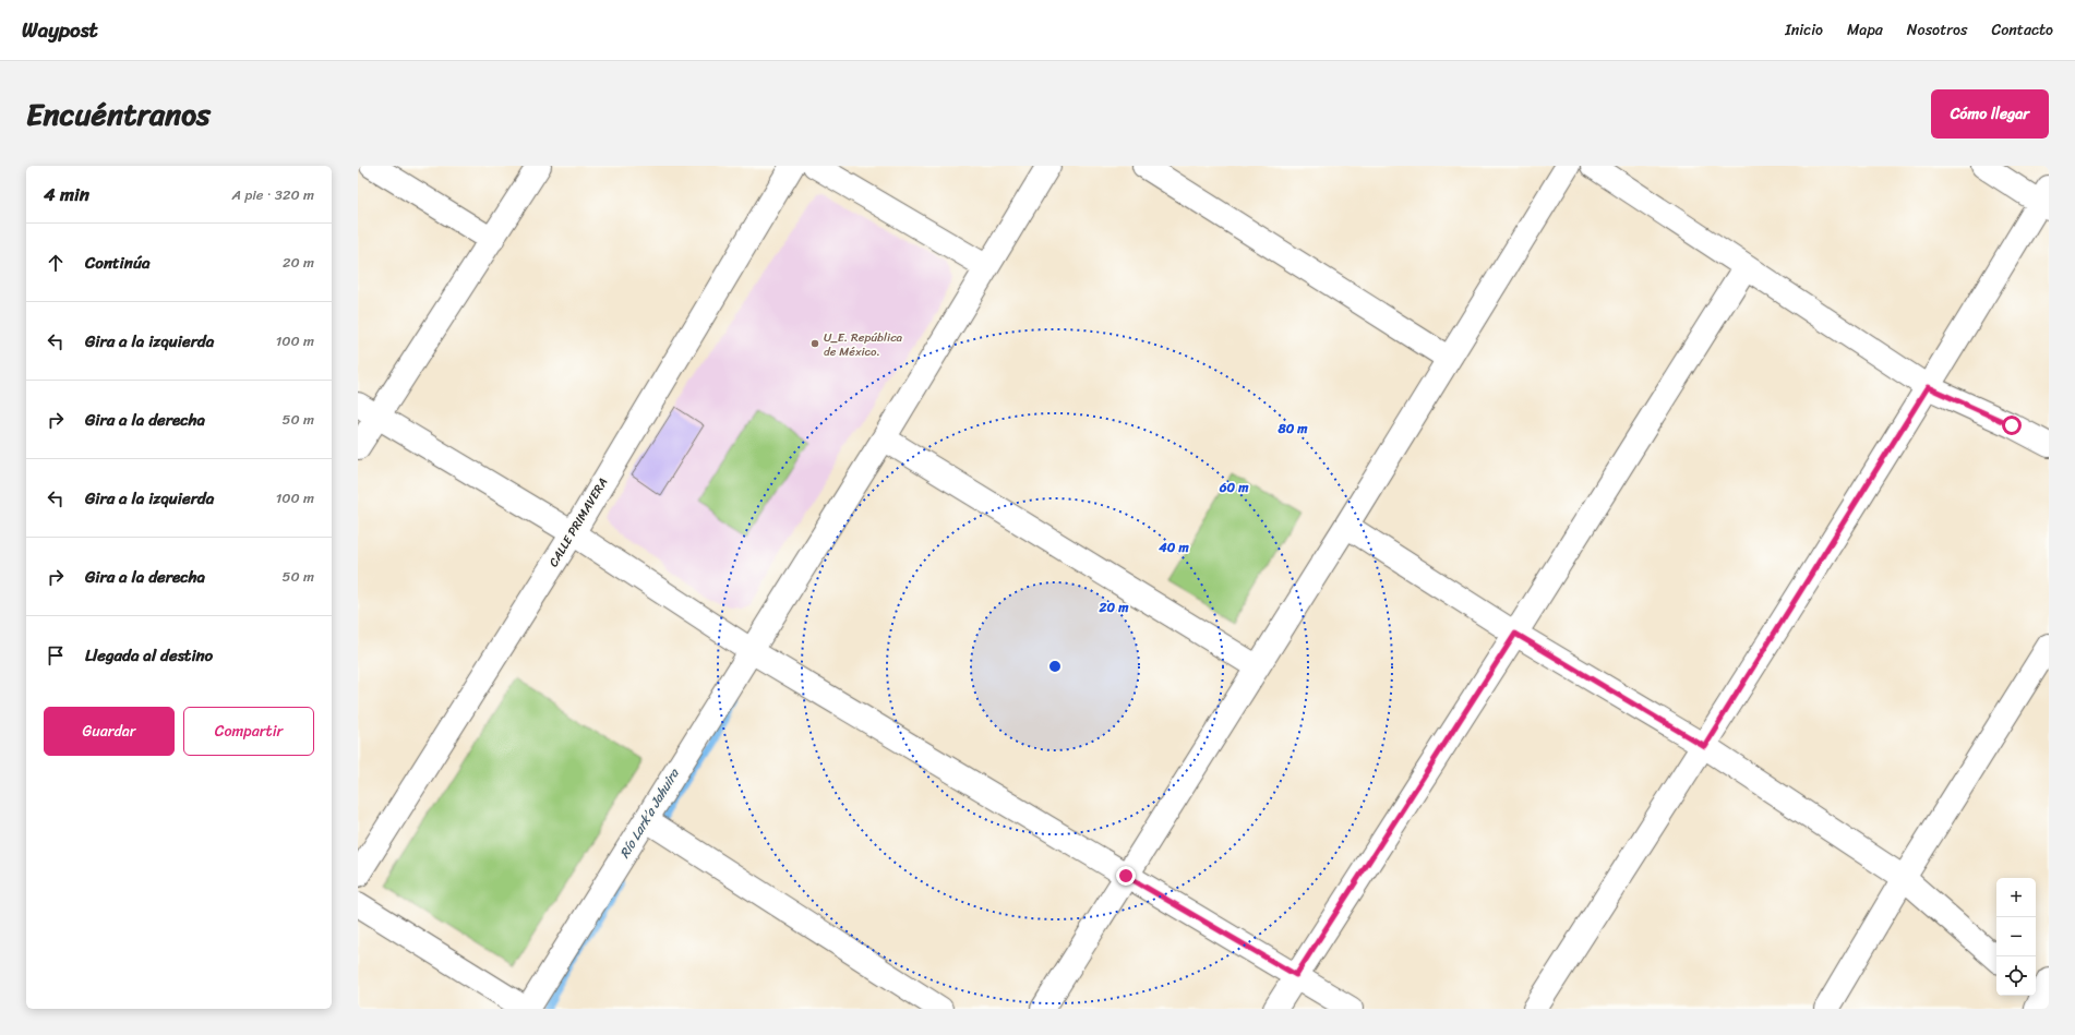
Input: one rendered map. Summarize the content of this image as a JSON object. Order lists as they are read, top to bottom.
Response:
{
  "streets": {
    "street": ["CALLE PRIMAVERA"]
  },
  "water": ["Río Lark’a Jahuira"],
  "places": ["U_E. República de México."],
  "page": {
    "header": "Waypost",
    "nav": [
      "Inicio",
      "Mapa",
      "Nosotros",
      "Contacto"
    ],
    "title": "Encuéntranos",
    "buttons": [
      "Cómo llegar",
      ["Guardar", "Compartir"]
    ],
    "heading": ["4 min", "A pie · 320 m"],
    "list": [
      ["Continúa", "20 m"],
      ["Gira a la izquierda", "100 m"],
      ["Gira a la derecha", "50 m"],
      ["Gira a la izquierda", "100 m"],
      ["Gira a la derecha", "50 m"],
      "Llegada al destino"
    ],
    "map_buttons": ["+", "−"]
  },
  "rings": [
    "80 m",
    "60 m",
    "40 m",
    "20 m"
  ]
}
